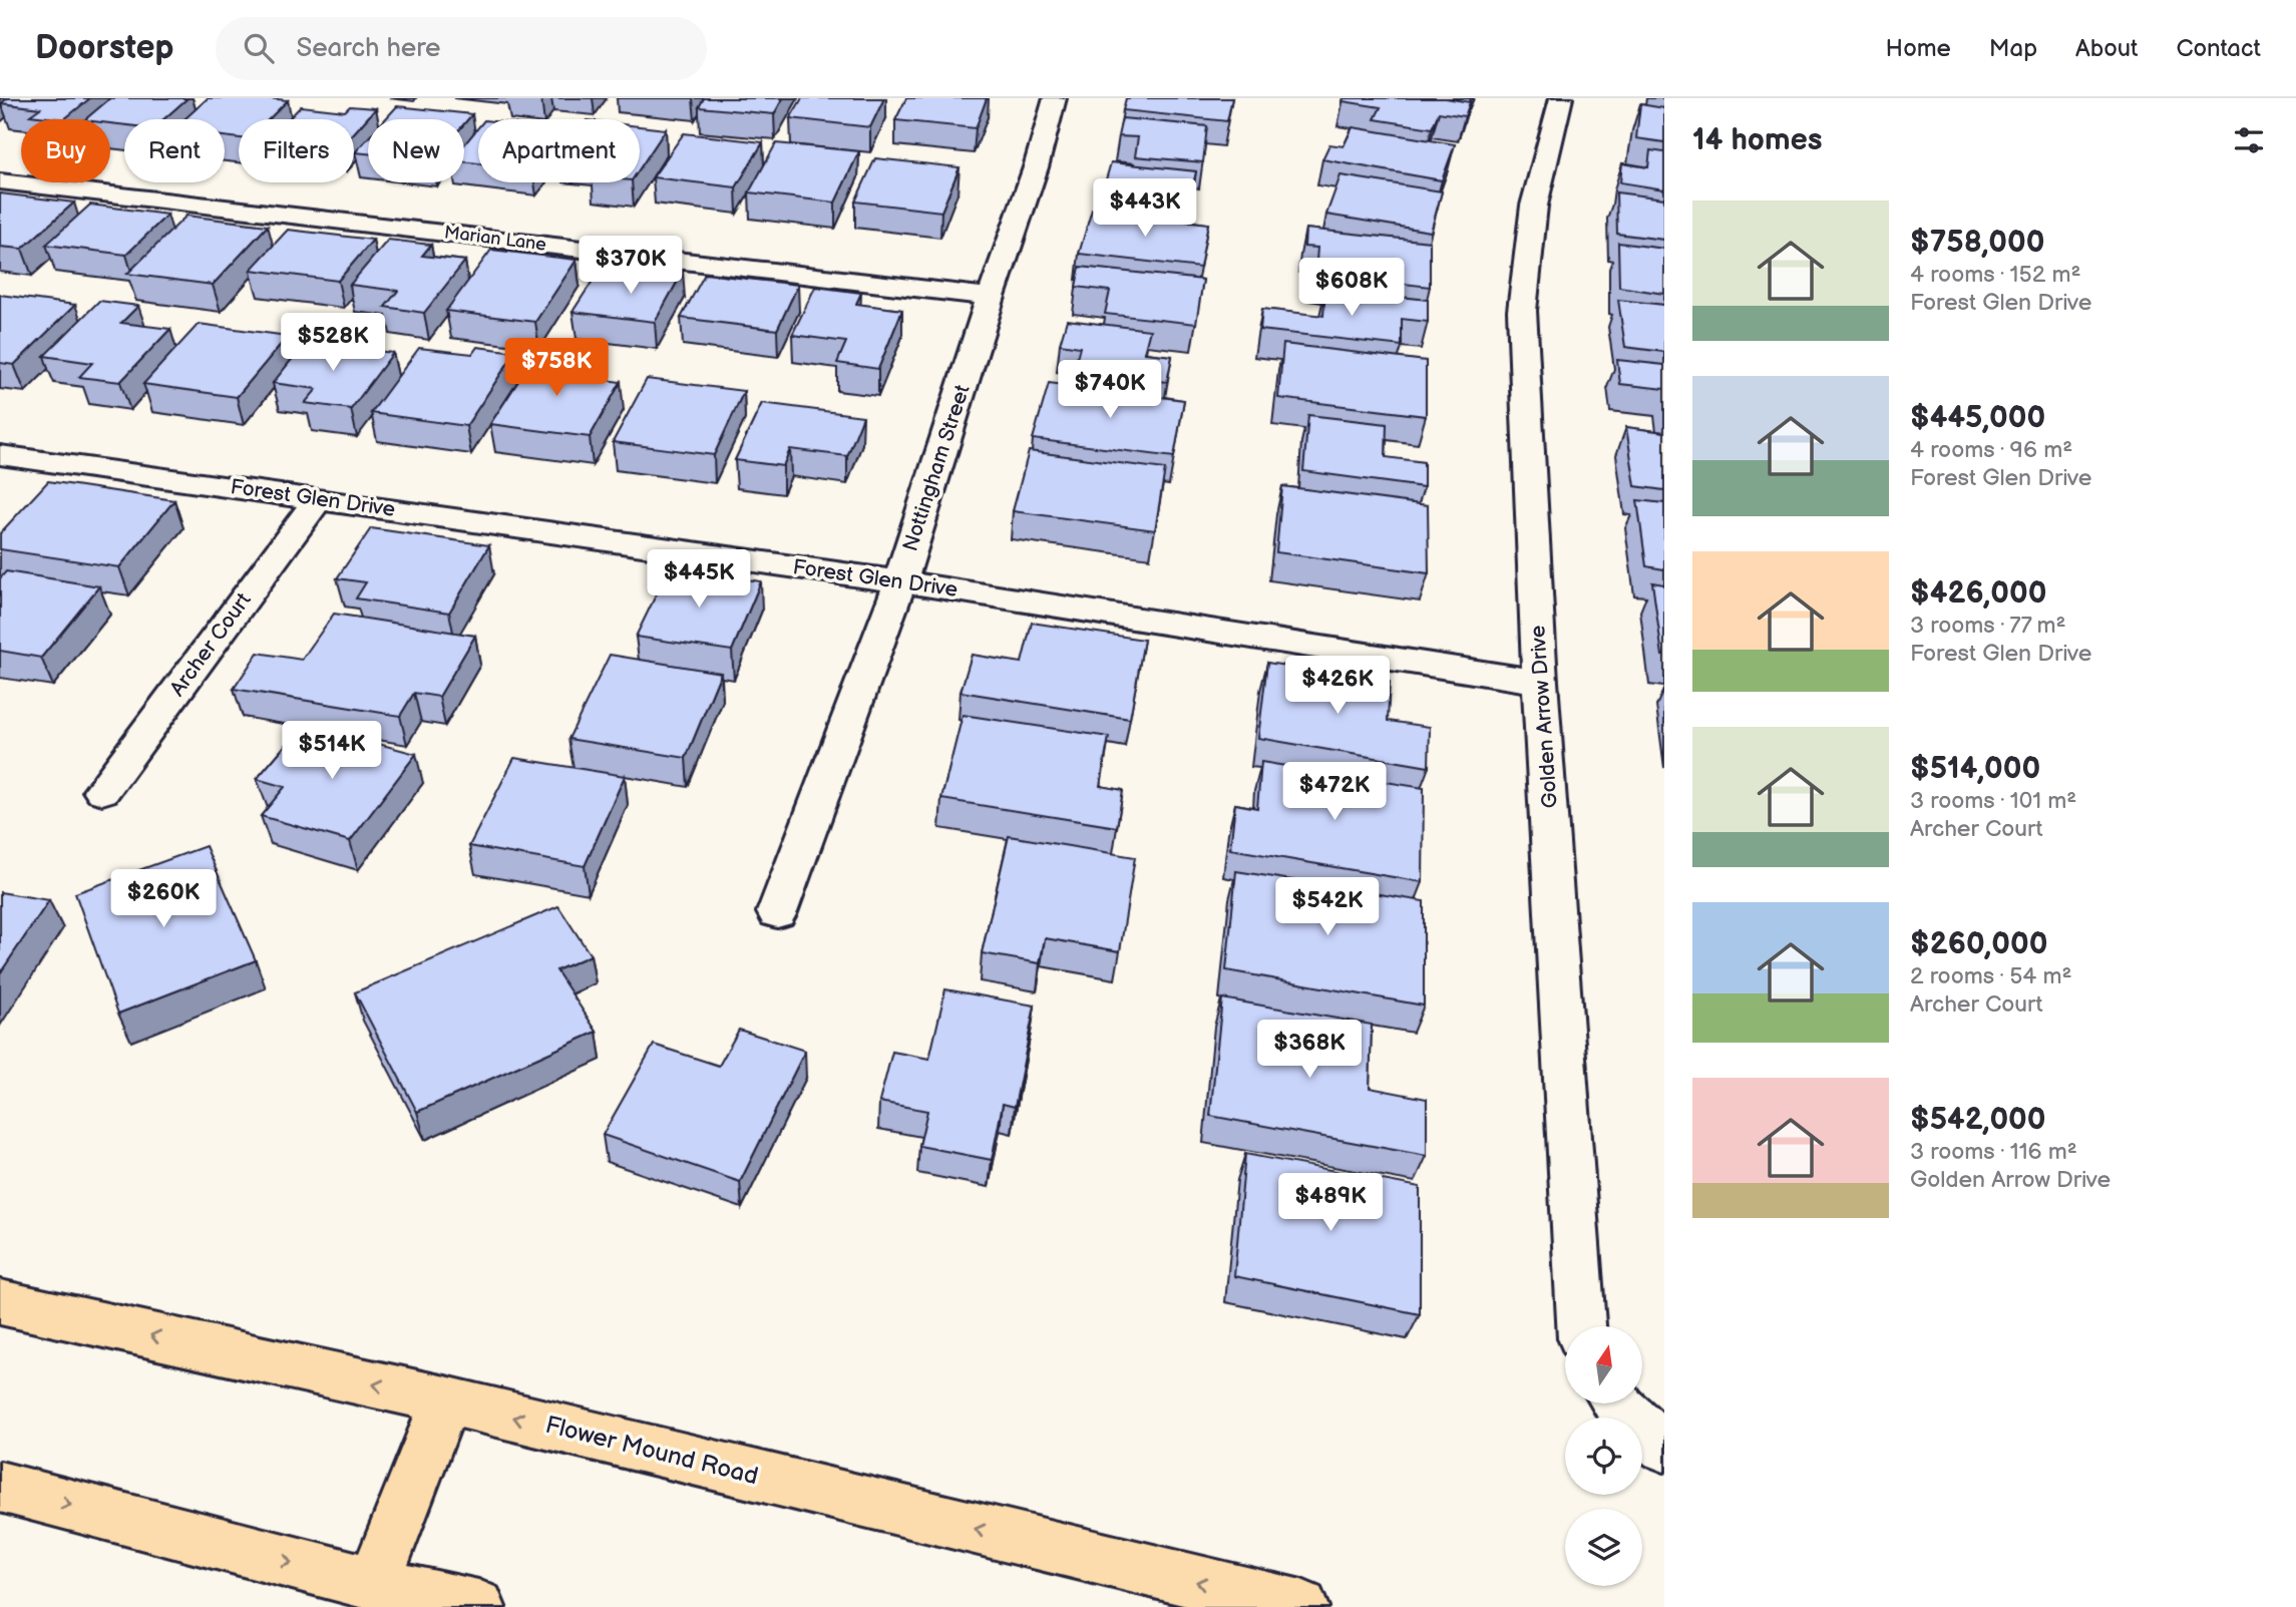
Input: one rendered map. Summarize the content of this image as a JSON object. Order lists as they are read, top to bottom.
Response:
{
  "streets": {
    "main road": ["Flower Mound Road"],
    "street": [
      "Marian Lane",
      "Nottingham Street",
      "Forest Glen Drive",
      "Archer Court",
      "Golden Arrow Drive"
    ]
  },
  "crossings": [
    ["Marian Lane", "Nottingham Street"],
    ["Nottingham Street", "Forest Glen Drive"],
    ["Forest Glen Drive", "Archer Court"],
    ["Forest Glen Drive", "Golden Arrow Drive"]
  ],
  "north": "top",
  "page": {
    "header": "Doorstep",
    "search": "Search here",
    "nav": [
      "Home",
      "Map",
      "About",
      "Contact"
    ],
    "heading": "14 homes",
    "chip": [
      "Buy",
      "Rent",
      "Filters",
      "New",
      "Apartment"
    ],
    "price": [
      "$443K",
      "$370K",
      "$608K",
      "$528K",
      "$758K",
      "$740K",
      "$445K",
      "$426K",
      "$514K",
      "$472K",
      "$260K",
      "$542K",
      "$368K",
      "$489K"
    ],
    "list": [
      {
        "name": "$758,000",
        "note": "4 rooms · 152 m² · Forest Glen Drive"
      },
      {
        "name": "$445,000",
        "note": "4 rooms · 96 m² · Forest Glen Drive"
      },
      {
        "name": "$426,000",
        "note": "3 rooms · 77 m² · Forest Glen Drive"
      },
      {
        "name": "$514,000",
        "note": "3 rooms · 101 m² · Archer Court"
      },
      {
        "name": "$260,000",
        "note": "2 rooms · 54 m² · Archer Court"
      },
      {
        "name": "$542,000",
        "note": "3 rooms · 116 m² · Golden Arrow Drive"
      }
    ]
  }
}
